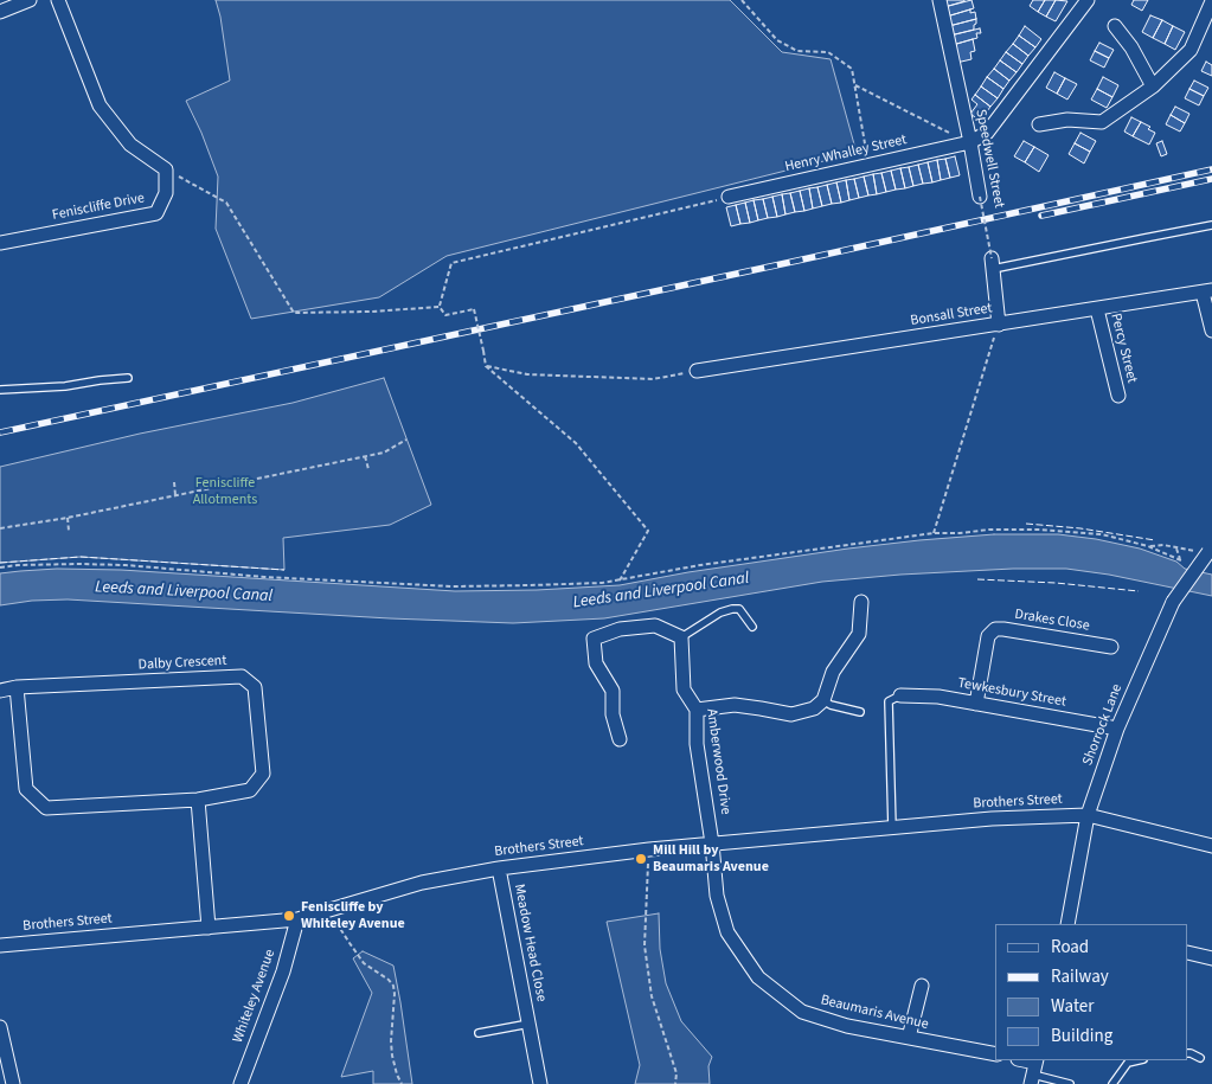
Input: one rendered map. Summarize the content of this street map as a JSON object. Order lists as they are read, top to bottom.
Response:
{
  "streets": {
    "street": [
      "Henry Whalley Street",
      "Speedwell Street",
      "Feniscliffe Drive",
      "Bonsall Street",
      "Percy Street",
      "Drakes Close",
      "Dalby Crescent",
      "Tewkesbury Street",
      "Shorrock Lane",
      "Amberwood Drive",
      "Brothers Street",
      "Meadow Head Close",
      "Whiteley Avenue",
      "Beaumaris Avenue"
    ]
  },
  "crossings": [
    ["Henry Whalley Street", "Speedwell Street"],
    ["Bonsall Street", "Percy Street"],
    ["Drakes Close", "Tewkesbury Street"],
    ["Tewkesbury Street", "Shorrock Lane"],
    ["Shorrock Lane", "Brothers Street"],
    ["Amberwood Drive", "Brothers Street"],
    ["Amberwood Drive", "Beaumaris Avenue"],
    ["Brothers Street", "Meadow Head Close"],
    ["Brothers Street", "Whiteley Avenue"],
    ["Brothers Street", "Beaumaris Avenue"]
  ],
  "water": ["Leeds and Liverpool Canal"],
  "parks": ["Feniscliffe Allotments"],
  "places": ["Mill Hill by Beaumaris Avenue", "Feniscliffe by Whiteley Avenue"],
  "legend": [
    "Road",
    "Railway",
    "Water",
    "Building"
  ]
}
